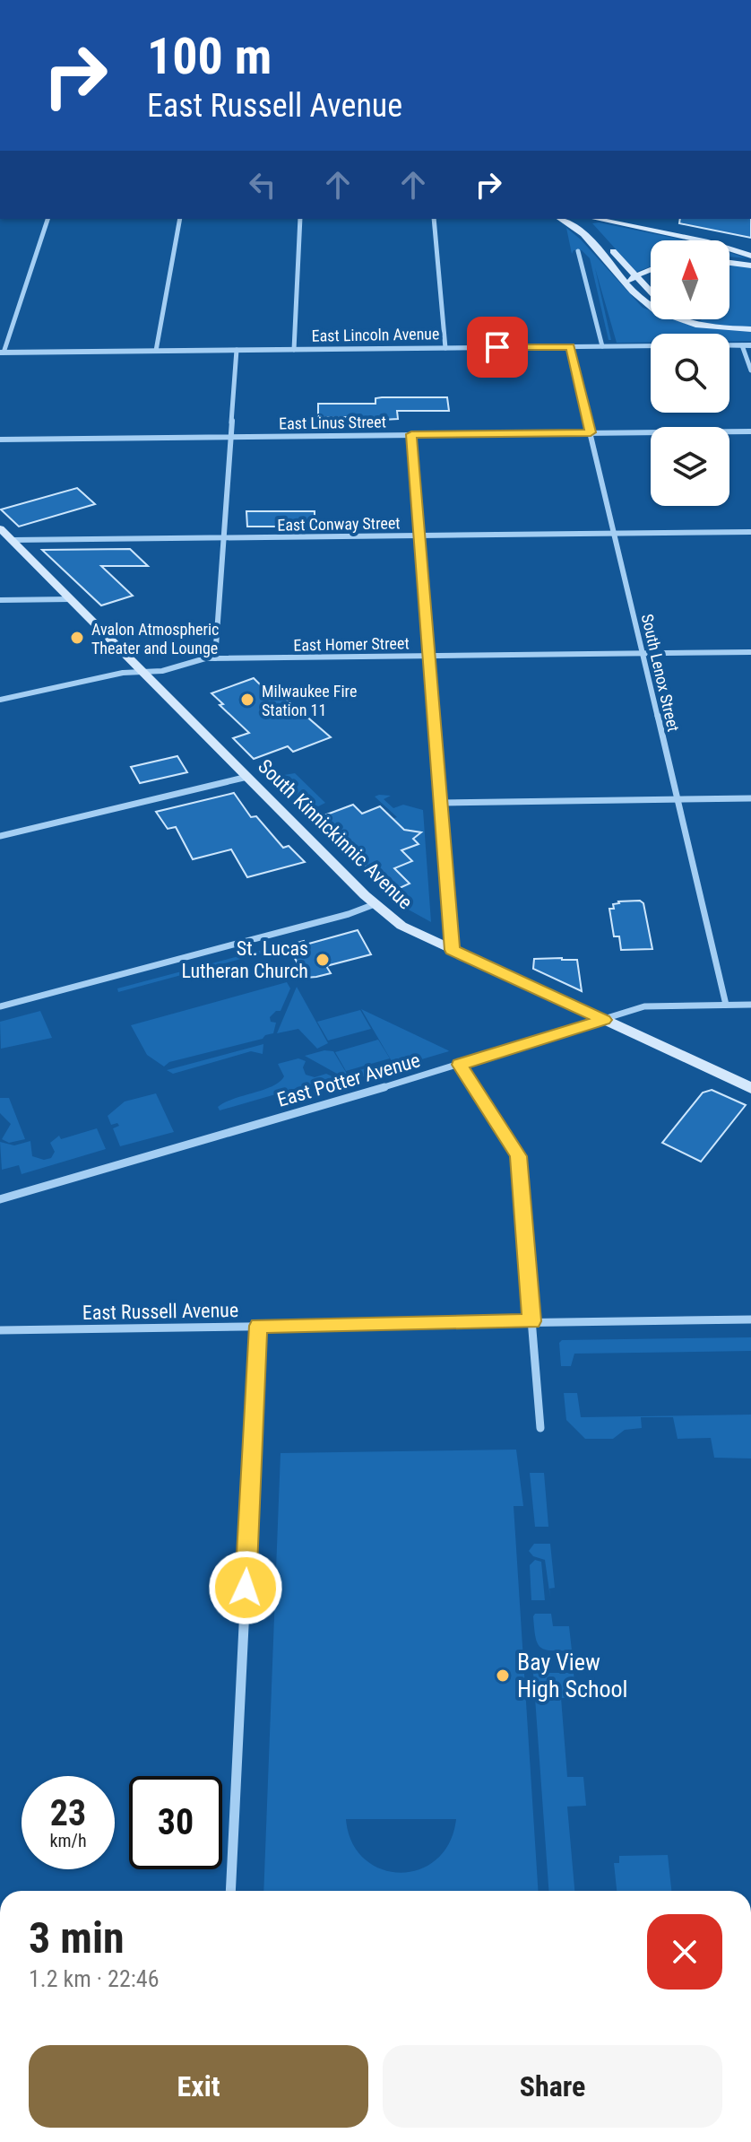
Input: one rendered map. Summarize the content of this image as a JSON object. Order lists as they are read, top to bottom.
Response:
{
  "streets": {
    "main road": ["South Kinnickinnic Avenue"],
    "street": [
      "East Lincoln Avenue",
      "East Linus Street",
      "East Conway Street",
      "East Homer Street",
      "South Lenox Street",
      "East Potter Avenue",
      "East Russell Avenue"
    ]
  },
  "crossings": [
    ["East Lincoln Avenue", "South Lenox Street"],
    ["East Linus Street", "South Lenox Street"],
    ["East Conway Street", "South Lenox Street"],
    ["East Conway Street", "South Kinnickinnic Avenue"],
    ["East Homer Street", "South Lenox Street"],
    ["East Homer Street", "South Kinnickinnic Avenue"],
    ["South Lenox Street", "East Potter Avenue"],
    ["South Kinnickinnic Avenue", "East Potter Avenue"]
  ],
  "places": [
    "Avalon Atmospheric Theater and Lounge",
    "Milwaukee Fire Station 11",
    "St. Lucas Lutheran Church",
    "Bay View High School"
  ],
  "north": "top",
  "page": {
    "turn": ["100 m", "East Russell Avenue"],
    "speed": "23 km/h",
    "limit": "30",
    "heading": ["3 min", "1.2 km · 22:46"],
    "buttons": ["Exit", "Share"]
  }
}
